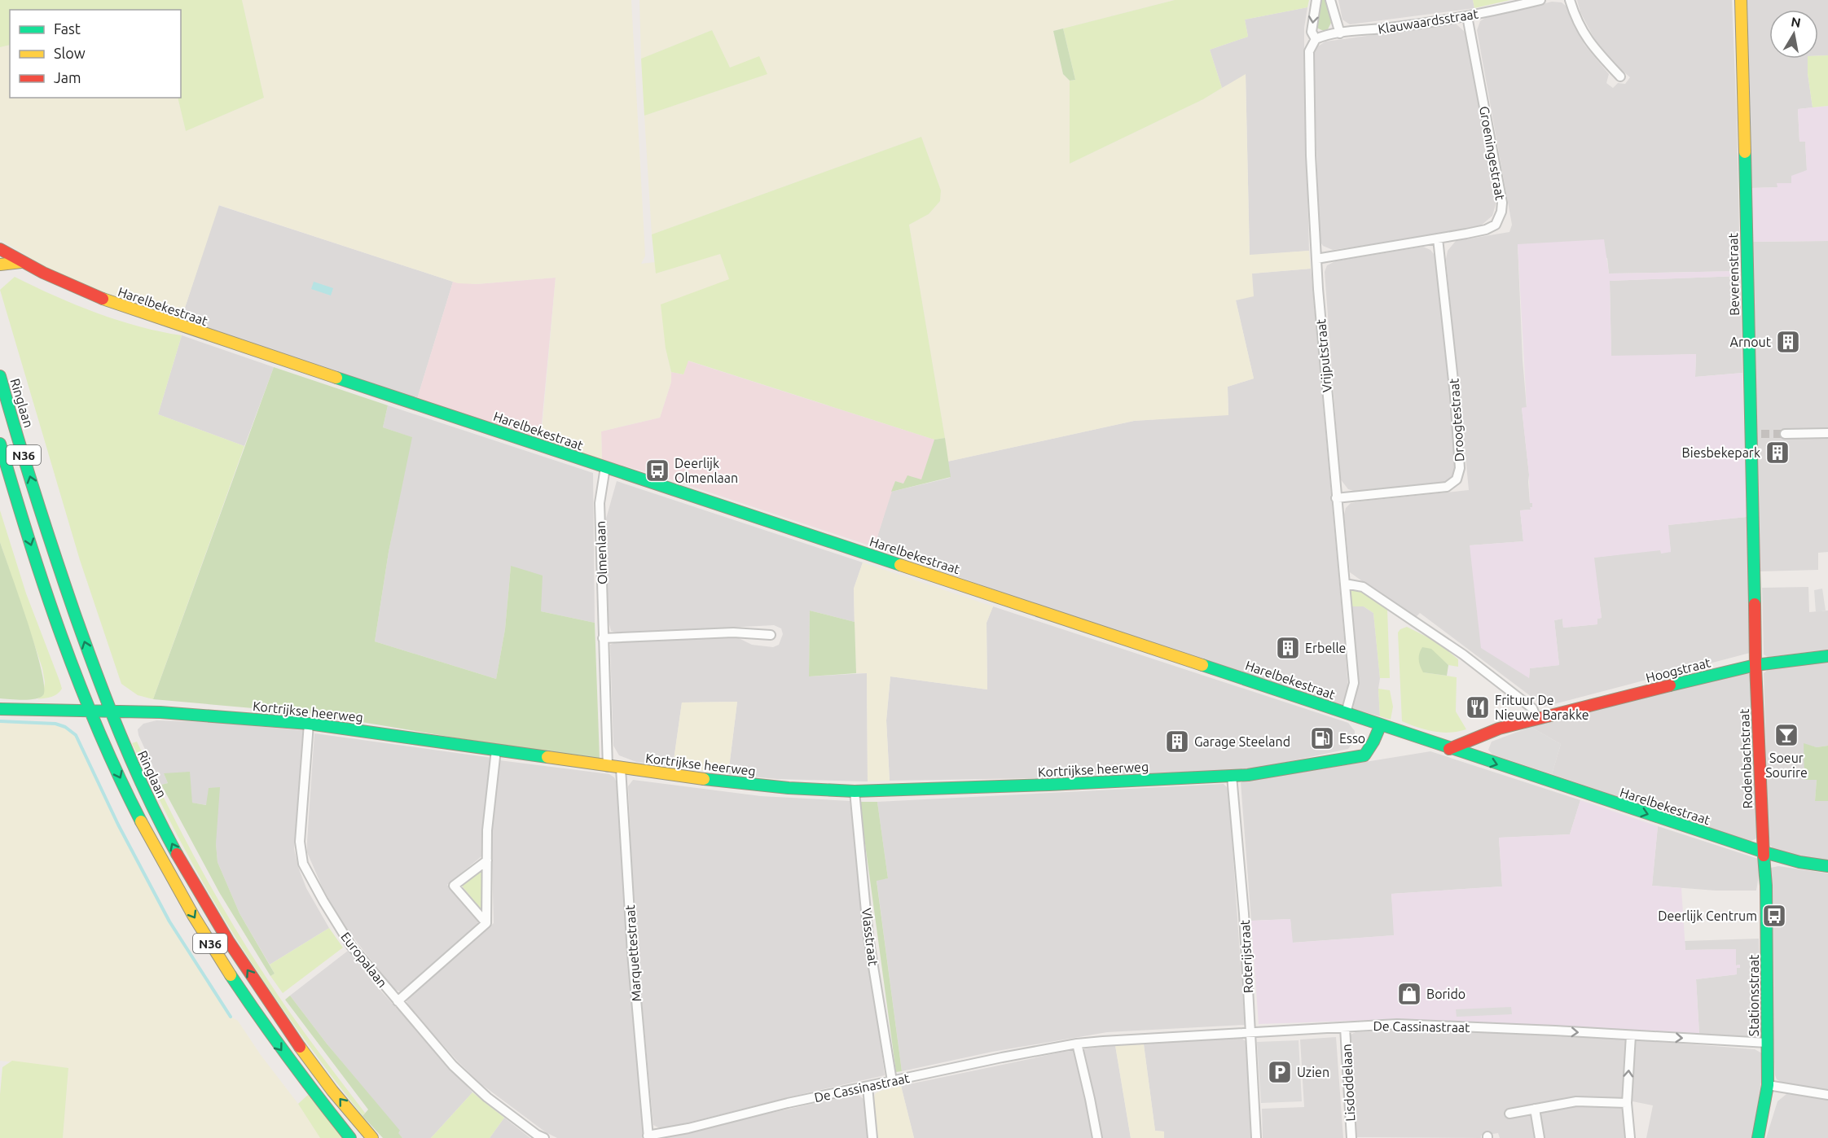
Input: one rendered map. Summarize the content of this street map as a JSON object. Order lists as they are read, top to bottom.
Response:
{
  "streets": {
    "street": [
      "Klauwaardsstraat",
      "Groeningestraat",
      "Beverenstraat",
      "Harelbekestraat",
      "Vrijputstraat",
      "Ringlaan",
      "Droogtestraat",
      "N36",
      "Olmenlaan",
      "Hoogstraat",
      "Kortrijkse heerweg",
      "Rodenbachstraat",
      "Vlasstraat",
      "Marquettestraat",
      "Roterijstraat",
      "Europalaan",
      "Stationsstraat",
      "De Cassinastraat",
      "Lisdoddelaan"
    ]
  },
  "crossings": [
    ["Klauwaardsstraat", "Groeningestraat"],
    ["Klauwaardsstraat", "Vrijputstraat"],
    ["Groeningestraat", "Vrijputstraat"],
    ["Groeningestraat", "Droogtestraat"],
    ["Beverenstraat", "Hoogstraat"],
    ["Beverenstraat", "Rodenbachstraat"],
    ["Harelbekestraat", "Vrijputstraat"],
    ["Harelbekestraat", "Olmenlaan"],
    ["Harelbekestraat", "Hoogstraat"],
    ["Harelbekestraat", "Kortrijkse heerweg"],
    ["Harelbekestraat", "Rodenbachstraat"],
    ["Harelbekestraat", "Stationsstraat"],
    ["Vrijputstraat", "Droogtestraat"],
    ["Ringlaan", "Kortrijkse heerweg"],
    ["N36", "Kortrijkse heerweg"],
    ["Olmenlaan", "Kortrijkse heerweg"],
    ["Hoogstraat", "Rodenbachstraat"],
    ["Kortrijkse heerweg", "Vlasstraat"],
    ["Kortrijkse heerweg", "Marquettestraat"],
    ["Kortrijkse heerweg", "Roterijstraat"],
    ["Kortrijkse heerweg", "Europalaan"],
    ["Rodenbachstraat", "Stationsstraat"],
    ["Vlasstraat", "De Cassinastraat"],
    ["Marquettestraat", "De Cassinastraat"],
    ["Roterijstraat", "De Cassinastraat"],
    ["Stationsstraat", "De Cassinastraat"],
    ["De Cassinastraat", "Lisdoddelaan"]
  ],
  "one_way": ["De Cassinastraat"],
  "places": {
    "building": [
      "Arnout",
      "Biesbekepark",
      "Erbelle",
      "Garage Steeland"
    ],
    "bus stop": ["Deerlijk Olmenlaan", "Deerlijk Centrum"],
    "restaurant": ["Frituur De Nieuwe Barakke"],
    "bar": ["Soeur Sourire"],
    "fuel station": ["Esso"],
    "shop": ["Borido"],
    "parking": ["Uzien"]
  },
  "legend": ["Fast", "Slow", "Jam"],
  "north": "top"
}
